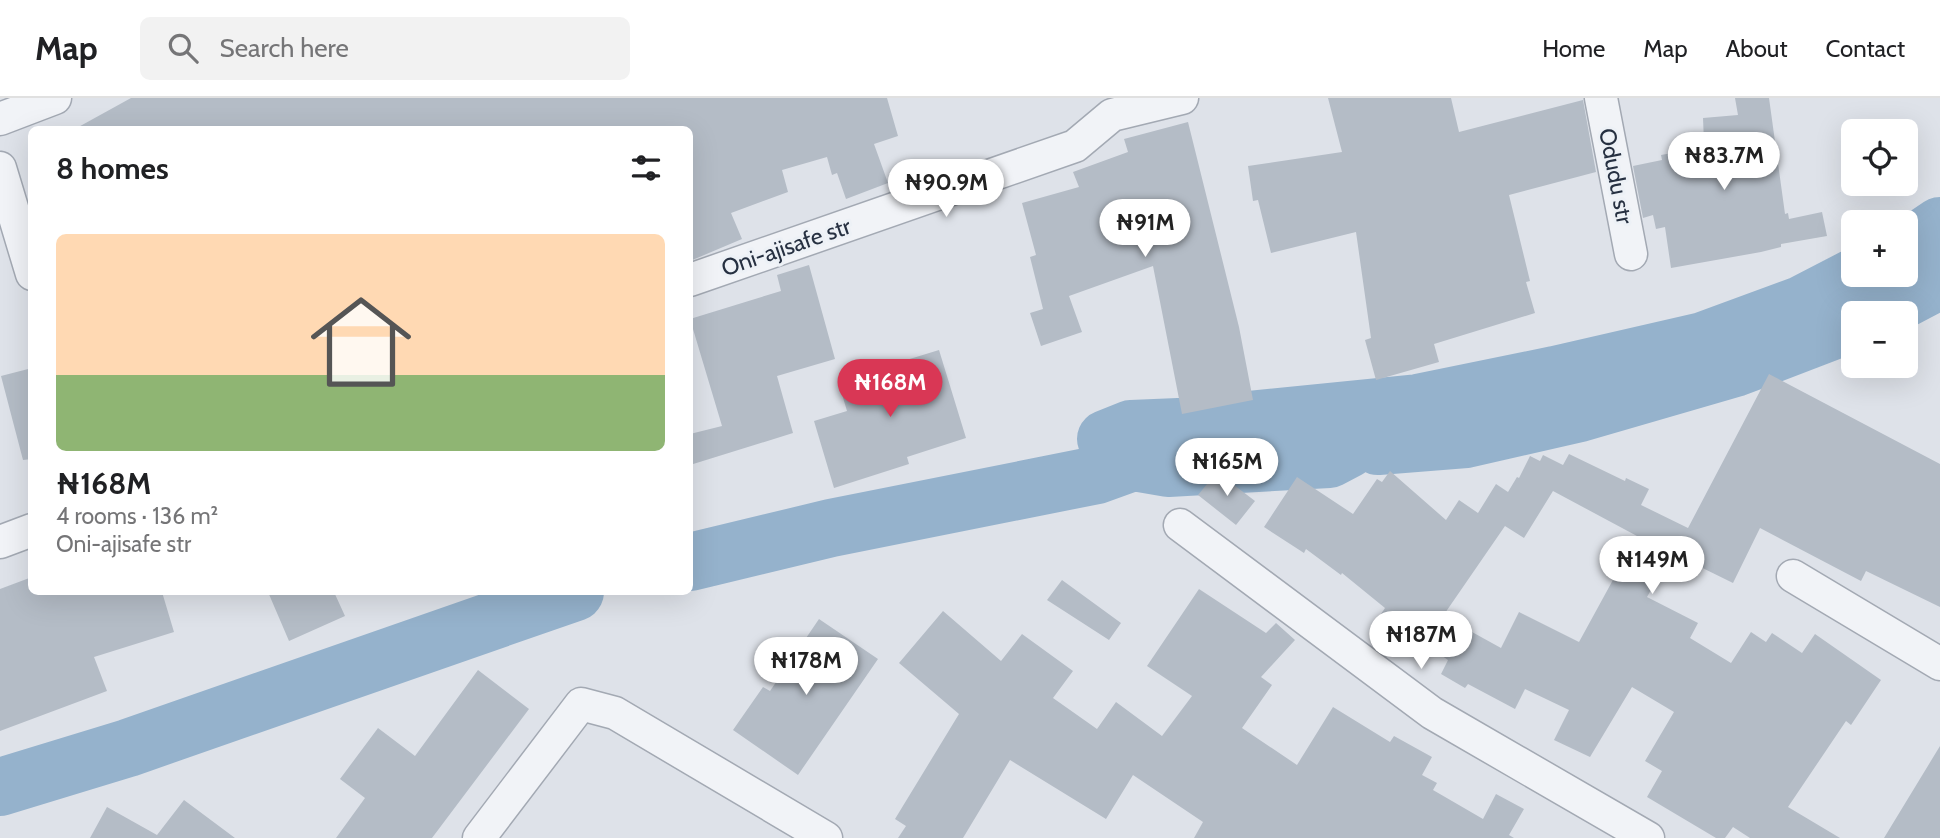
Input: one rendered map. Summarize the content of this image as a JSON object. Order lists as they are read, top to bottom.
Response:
{
  "streets": {
    "street": ["Odudu str", "Oni-ajisafe str"]
  },
  "page": {
    "header": "Map",
    "search": "Search here",
    "nav": [
      "Home",
      "Map",
      "About",
      "Contact"
    ],
    "map_buttons": ["+", "−"],
    "heading": "8 homes",
    "price": [
      "₦83.7M",
      "₦90.9M",
      "₦91M",
      "₦168M",
      "₦165M",
      "₦149M",
      "₦187M",
      "₦178M"
    ],
    "list": [
      {
        "name": "₦168M",
        "note": "4 rooms · 136 m² · Oni-ajisafe str"
      }
    ]
  }
}
